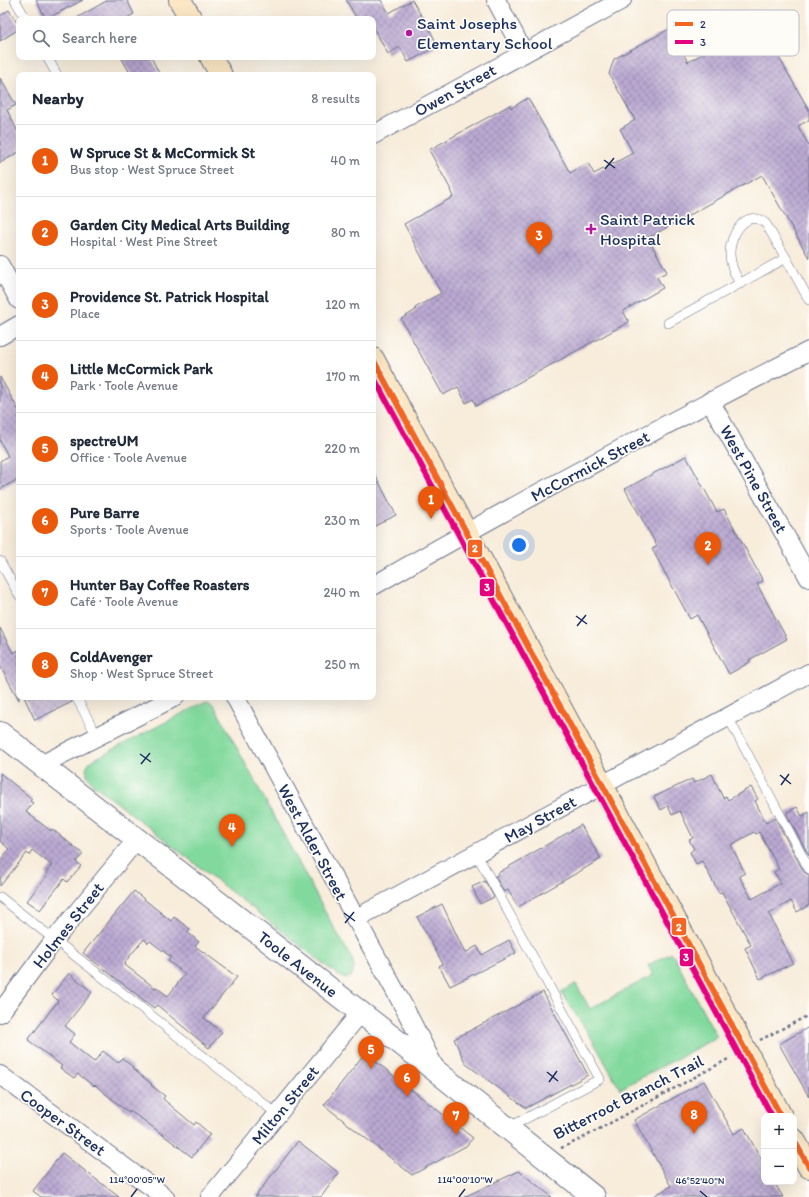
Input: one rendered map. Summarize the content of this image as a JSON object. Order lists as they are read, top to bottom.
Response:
{
  "streets": {
    "street": [
      "Owen Street",
      "McCormick Street",
      "West Pine Street",
      "May Street",
      "West Alder Street",
      "Holmes Street",
      "Toole Avenue",
      "Milton Street",
      "Cooper Street"
    ],
    "path": ["Bitterroot Branch Trail"]
  },
  "crossings": [
    ["McCormick Street", "West Pine Street"],
    ["May Street", "West Alder Street"],
    ["West Alder Street", "Toole Avenue"],
    ["Holmes Street", "Toole Avenue"],
    ["Toole Avenue", "Bitterroot Branch Trail"],
    ["Toole Avenue", "Milton Street"]
  ],
  "places": {
    "other": ["Saint Josephs Elementary School"],
    "health": ["Saint Patrick Hospital"]
  },
  "lines": ["transit line 2", "transit line 3"],
  "legend": ["2", "3"],
  "page": {
    "search": "Search here",
    "heading": ["Nearby", "8 results"],
    "list": [
      {
        "mark": "1",
        "name": "W Spruce St & McCormick St",
        "note": "Bus stop · West Spruce Street",
        "value": "40 m"
      },
      {
        "mark": "2",
        "name": "Garden City Medical Arts Building",
        "note": "Hospital · West Pine Street",
        "value": "80 m"
      },
      {
        "mark": "3",
        "name": "Providence St. Patrick Hospital",
        "note": "Place",
        "value": "120 m"
      },
      {
        "mark": "4",
        "name": "Little McCormick Park",
        "note": "Park · Toole Avenue",
        "value": "170 m"
      },
      {
        "mark": "5",
        "name": "spectreUM",
        "note": "Office · Toole Avenue",
        "value": "220 m"
      },
      {
        "mark": "6",
        "name": "Pure Barre",
        "note": "Sports · Toole Avenue",
        "value": "230 m"
      },
      {
        "mark": "7",
        "name": "Hunter Bay Coffee Roasters",
        "note": "Café · Toole Avenue",
        "value": "240 m"
      },
      {
        "mark": "8",
        "name": "ColdAvenger",
        "note": "Shop · West Spruce Street",
        "value": "250 m"
      }
    ],
    "pins": [
      "3",
      "1",
      "2",
      "4",
      "5",
      "6",
      "8",
      "7"
    ],
    "map_buttons": ["+", "−"]
  },
  "coordinates": ["114°00'05\"W", "114°00'10\"W", "46°52'40\"N"]
}
